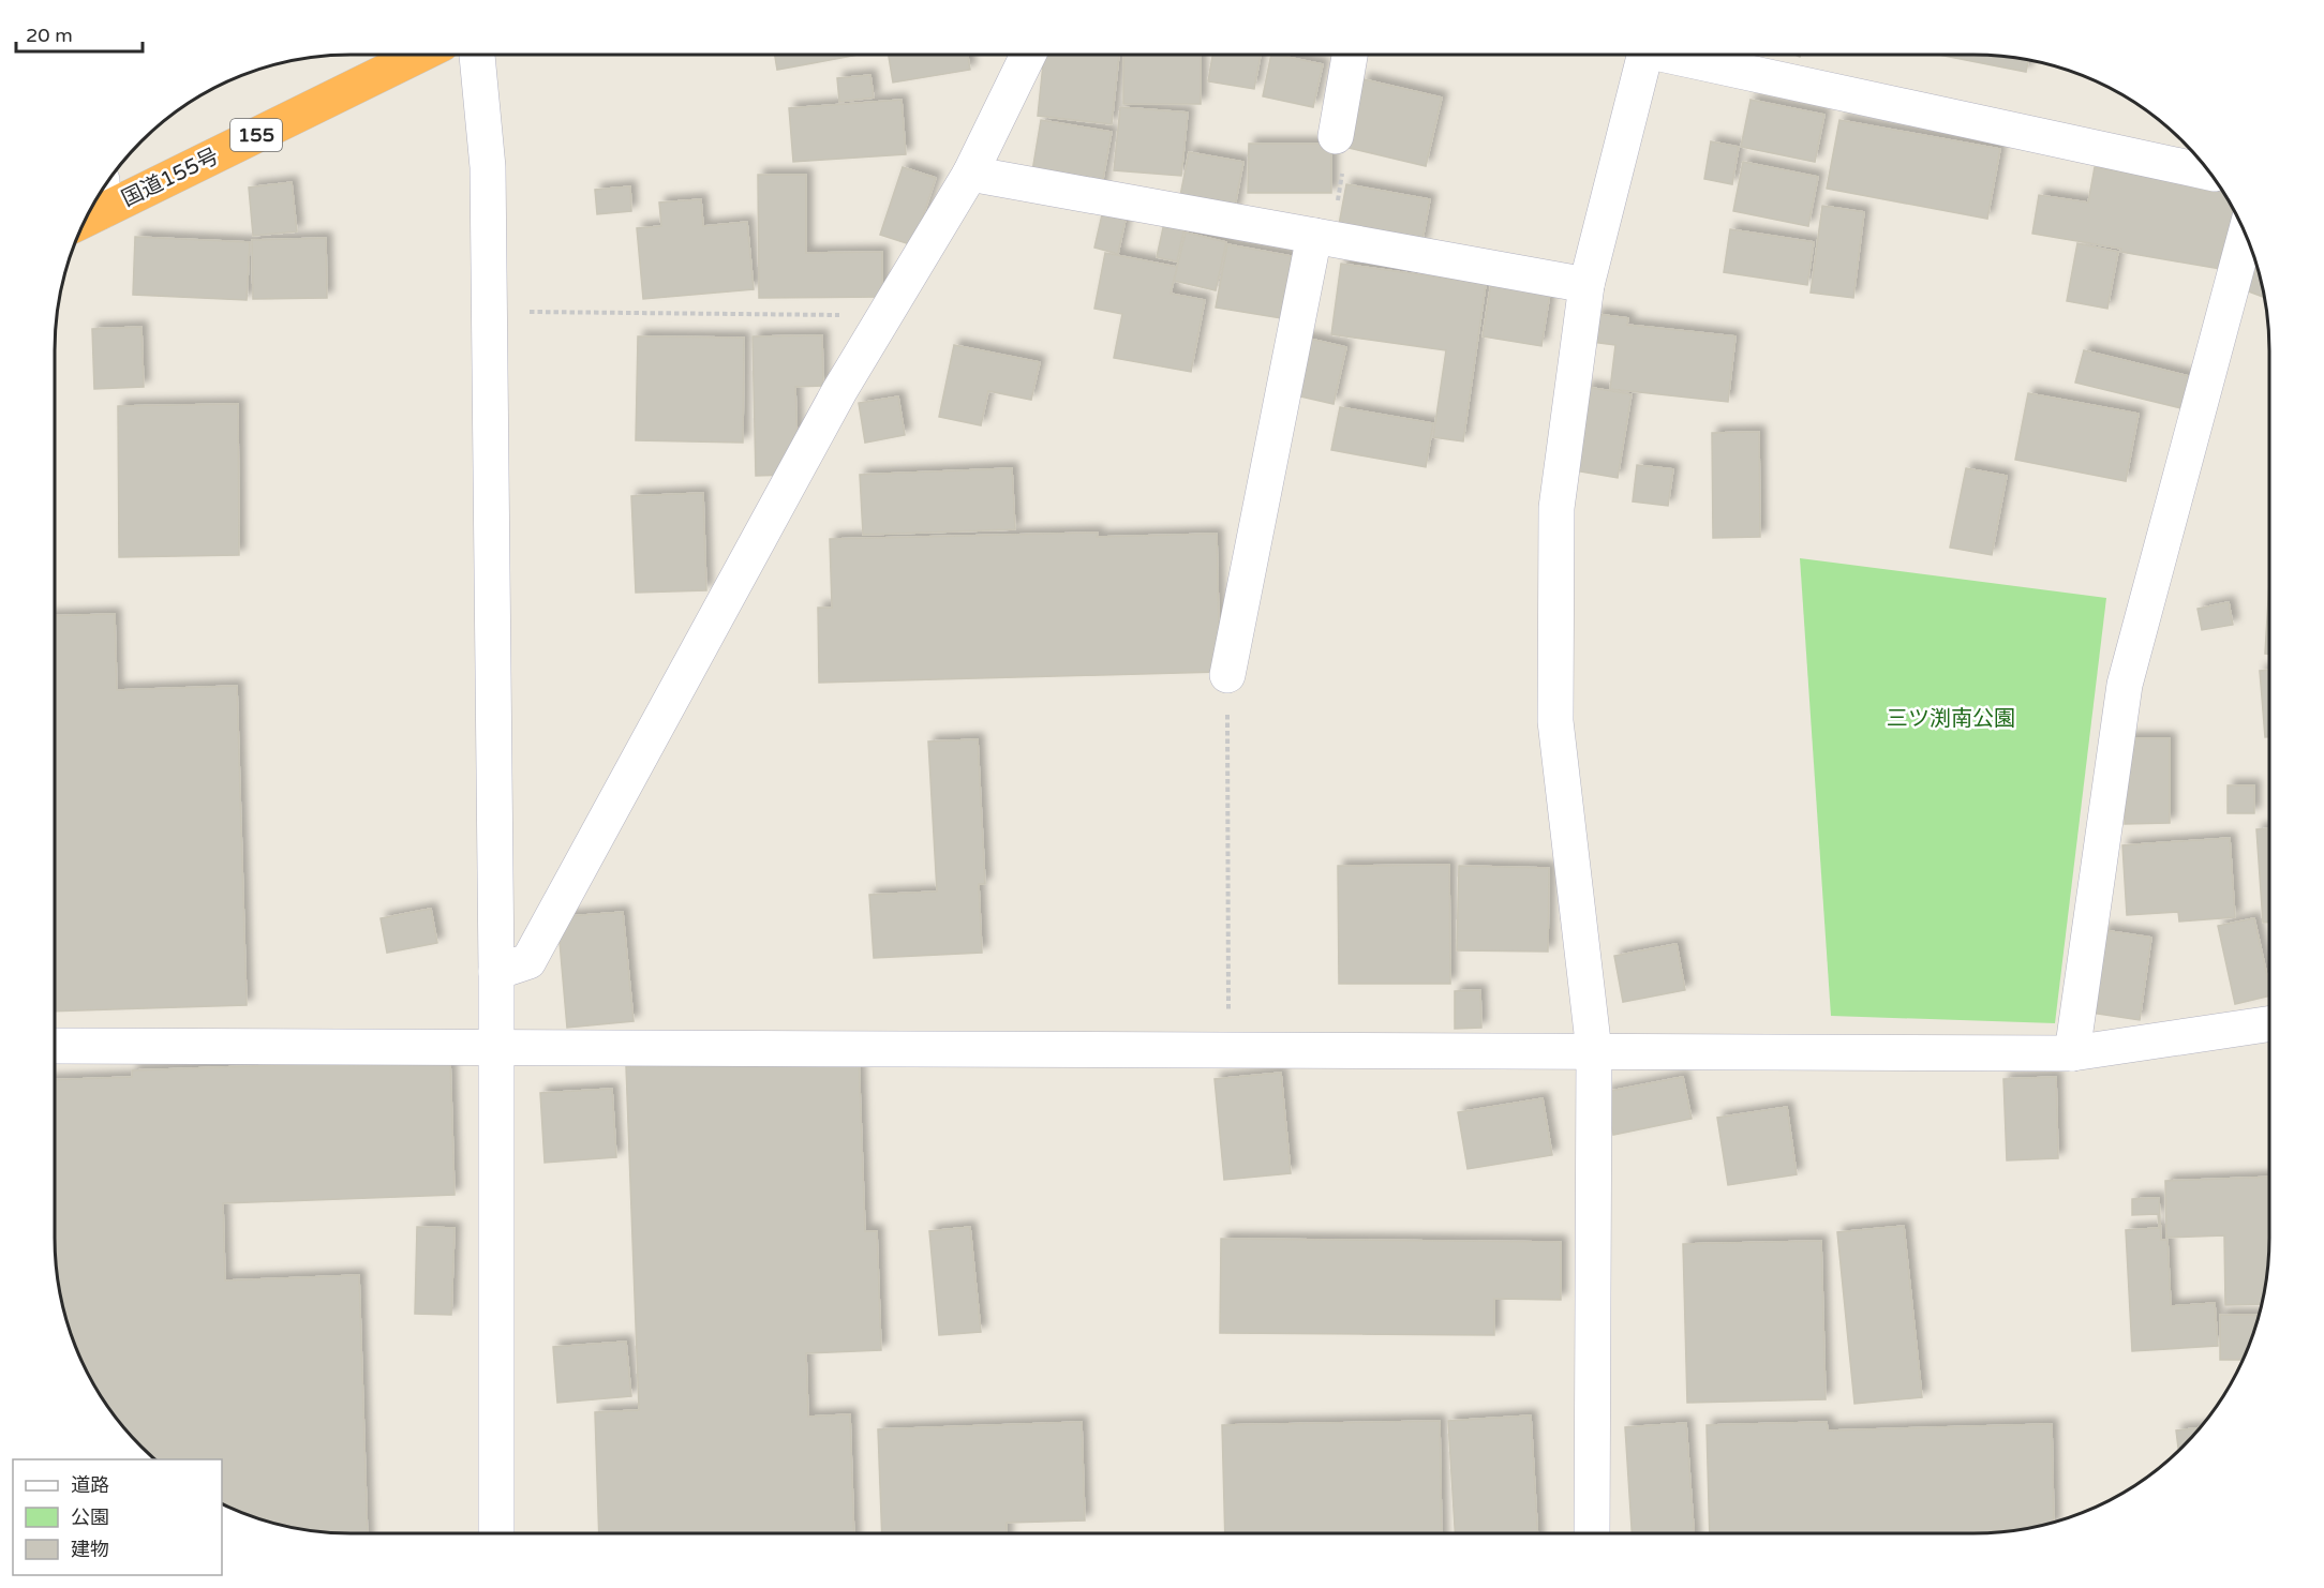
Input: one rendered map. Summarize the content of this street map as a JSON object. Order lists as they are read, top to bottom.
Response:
{
  "streets": {
    "highway": ["155", "国道155号"]
  },
  "parks": ["三ツ渕南公園"],
  "legend": ["道路", "公園", "建物"],
  "scale_bar": "20 m"
}
